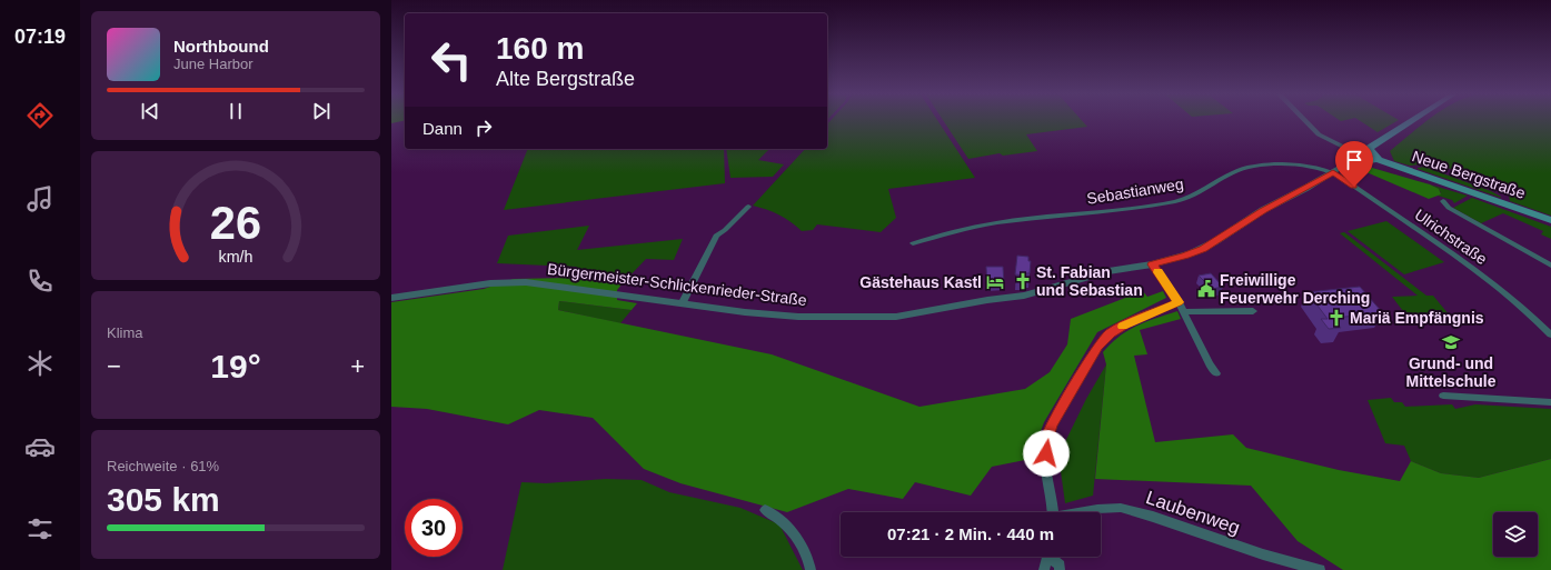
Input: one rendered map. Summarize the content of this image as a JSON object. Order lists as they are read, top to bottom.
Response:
{
  "streets": {
    "main road": ["Neue Bergstraße"],
    "street": [
      "Sebastianweg",
      "Ulrichstraße",
      "Bürgermeister-Schlickenrieder-Straße",
      "Laubenweg"
    ]
  },
  "crossings": [
    ["Neue Bergstraße", "Bürgermeister-Schlickenrieder-Straße"],
    ["Sebastianweg", "Ulrichstraße"],
    ["Sebastianweg", "Bürgermeister-Schlickenrieder-Straße"],
    ["Ulrichstraße", "Bürgermeister-Schlickenrieder-Straße"]
  ],
  "places": {
    "church": ["St. Fabian und Sebastian", "Mariä Empfängnis"],
    "hotel": ["Gästehaus Kastl"],
    "public building": ["Freiwillige Feuerwehr Derching"],
    "school or university": ["Grund- und Mittelschule"]
  },
  "page": {
    "tabs": "07:19",
    "turn": ["160 m", "Alte Bergstraße"],
    "song": ["Northbound", "June Harbor"],
    "then": "Dann",
    "tile": [
      "Klima",
      ["Reichweite · 61%", "305 km"]
    ],
    "heat": ["−", "19°", "+"],
    "limit": "30",
    "trip": "07:21 · 2 Min. · 440 m",
    "gauge": ["26", "km/h"]
  }
}
